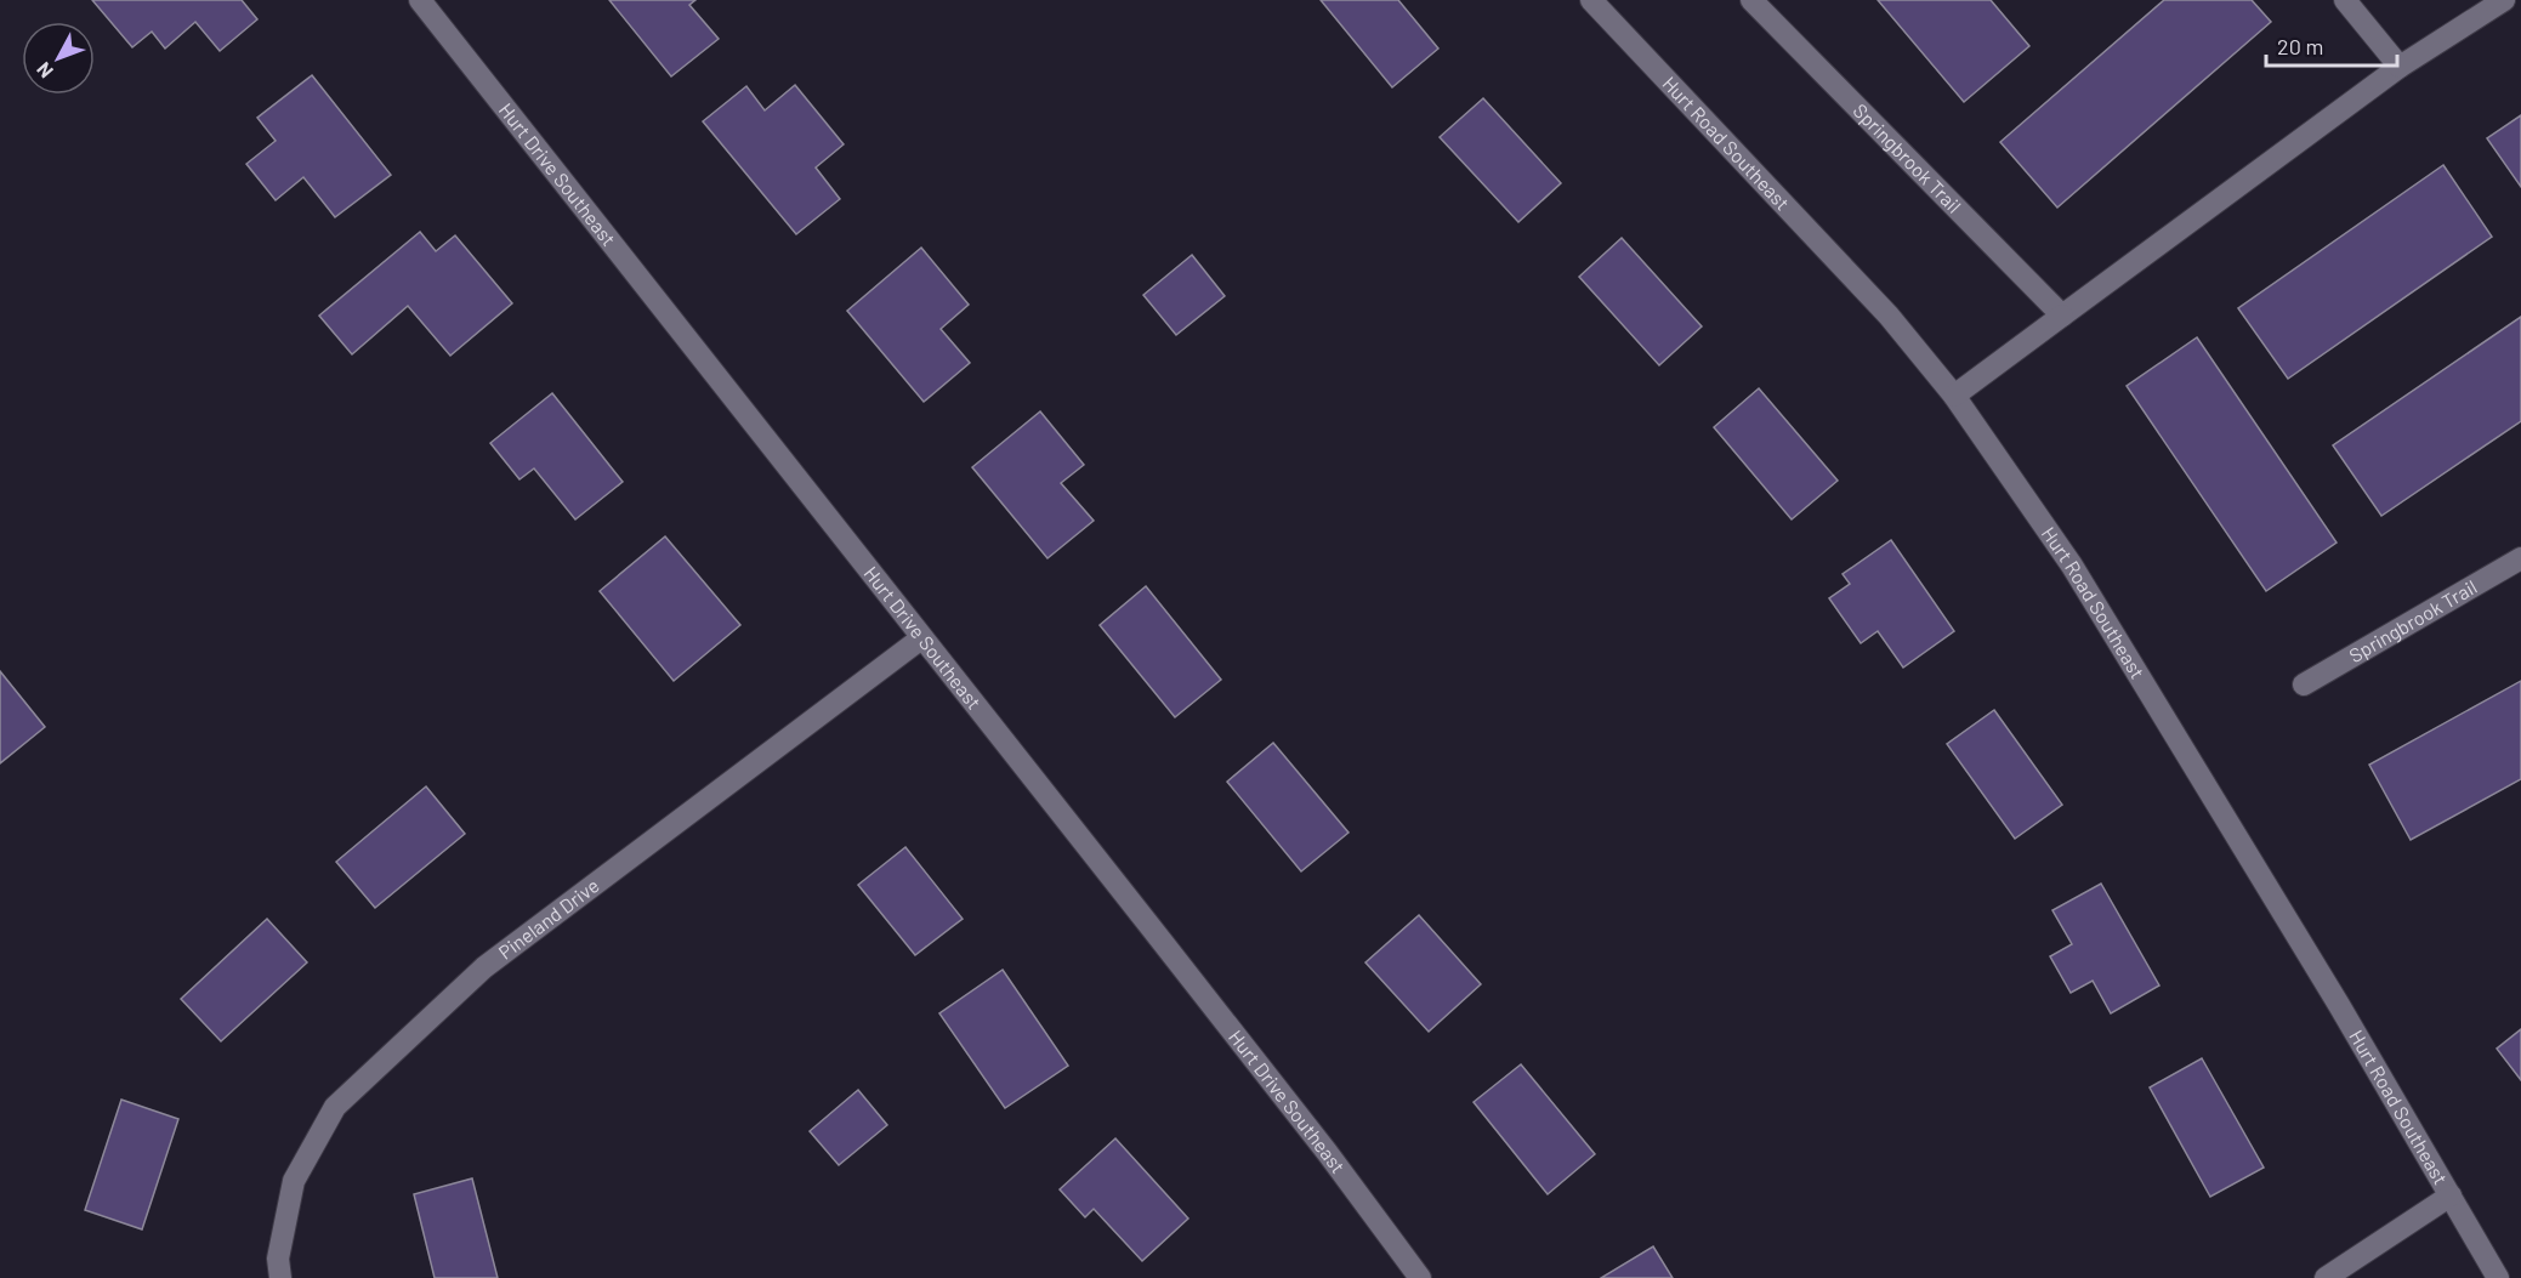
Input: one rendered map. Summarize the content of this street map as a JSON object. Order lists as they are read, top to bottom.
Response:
{
  "streets": {
    "street": [
      "Hurt Road Southeast",
      "Springbrook Trail",
      "Hurt Drive Southeast",
      "Pineland Drive"
    ]
  },
  "crossings": [
    ["Hurt Drive Southeast", "Pineland Drive"]
  ],
  "scale_bar": "20 m",
  "north": "bottom left"
}
